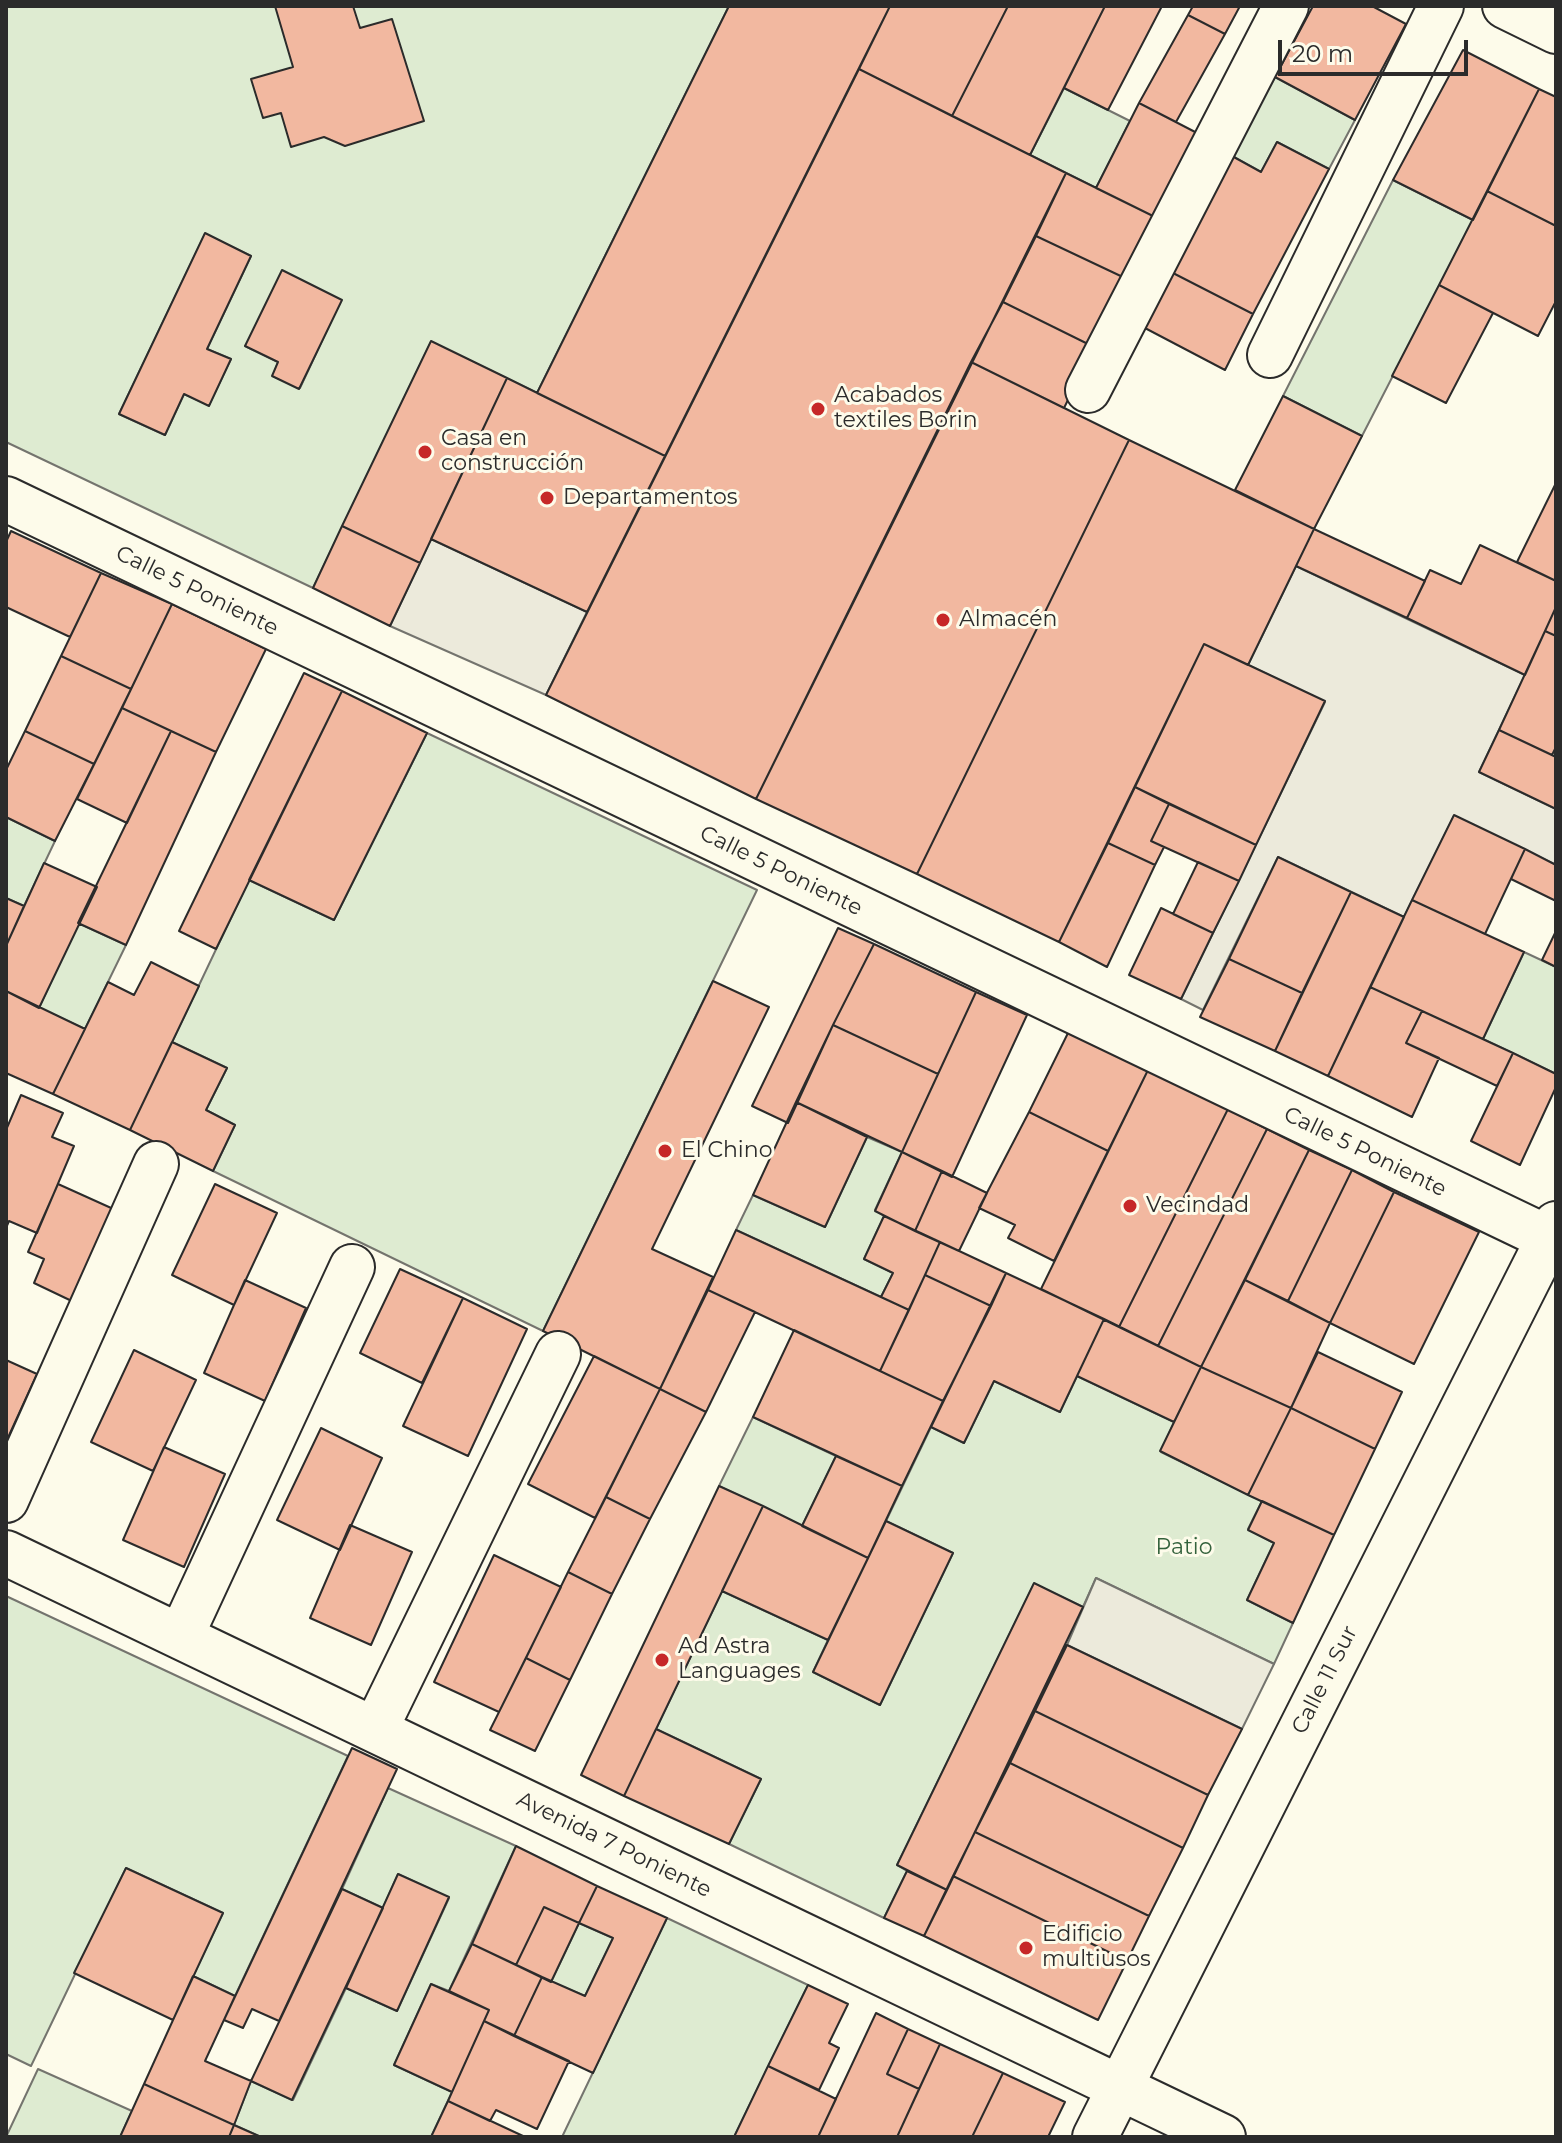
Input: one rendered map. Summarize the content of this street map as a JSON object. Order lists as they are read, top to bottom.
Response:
{
  "streets": {
    "street": ["Calle 5 Poniente", "Calle 11 Sur", "Avenida 7 Poniente"]
  },
  "crossings": [
    ["Calle 5 Poniente", "Calle 11 Sur"],
    ["Calle 11 Sur", "Avenida 7 Poniente"]
  ],
  "parks": ["Patio"],
  "places": [
    "Acabados textiles Borin",
    "Casa en construcción",
    "Departamentos",
    "Almacén",
    "El Chino",
    "Vecindad",
    "Ad Astra Languages",
    "Edificio multiusos"
  ],
  "scale_bar": "20 m"
}
